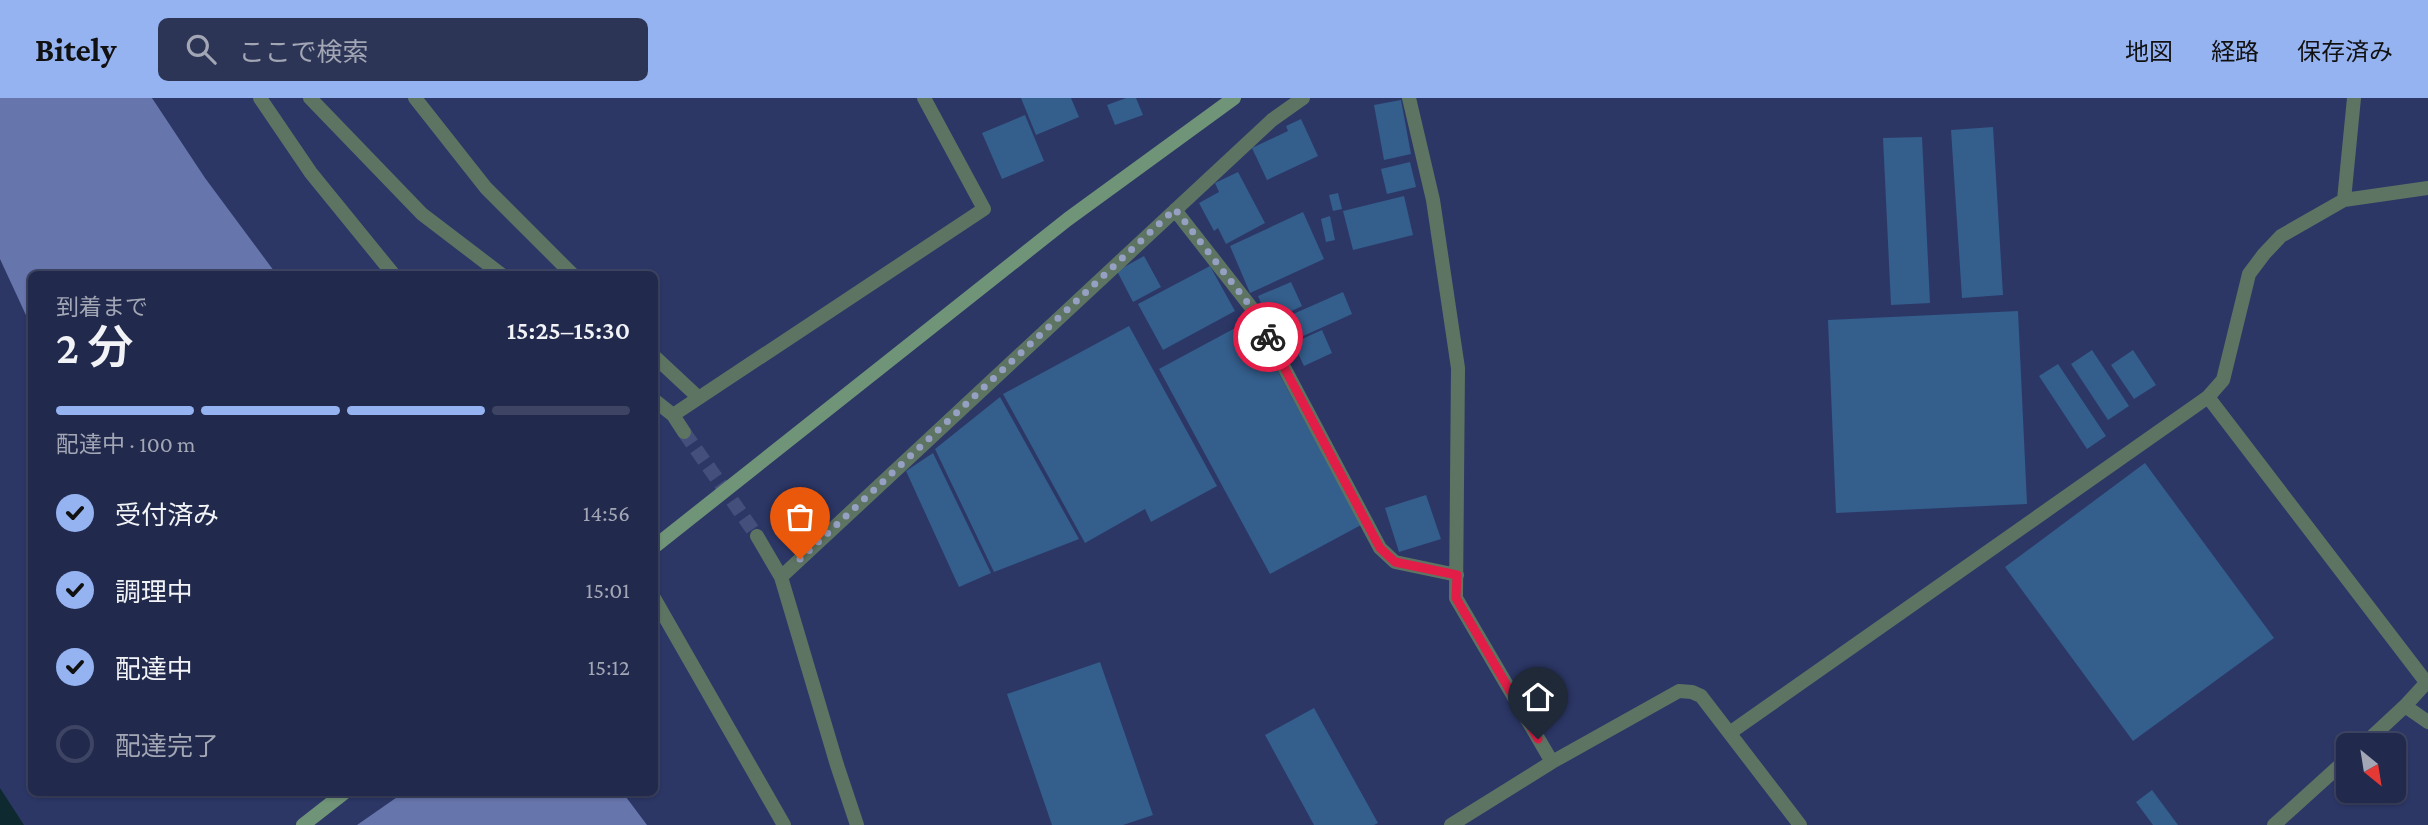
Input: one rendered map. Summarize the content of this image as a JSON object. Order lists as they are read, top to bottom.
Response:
{
  "north": "bottom right",
  "page": {
    "header": "Bitely",
    "search": "ここで検索",
    "nav": ["地図", "経路", "保存済み"],
    "heading": ["2 分", "到着まで", "15:25–15:30"],
    "bar": "配達中 · 100 m",
    "list": [
      ["受付済み", "14:56"],
      ["調理中", "15:01"],
      ["配達中", "15:12"],
      "配達完了"
    ]
  }
}
